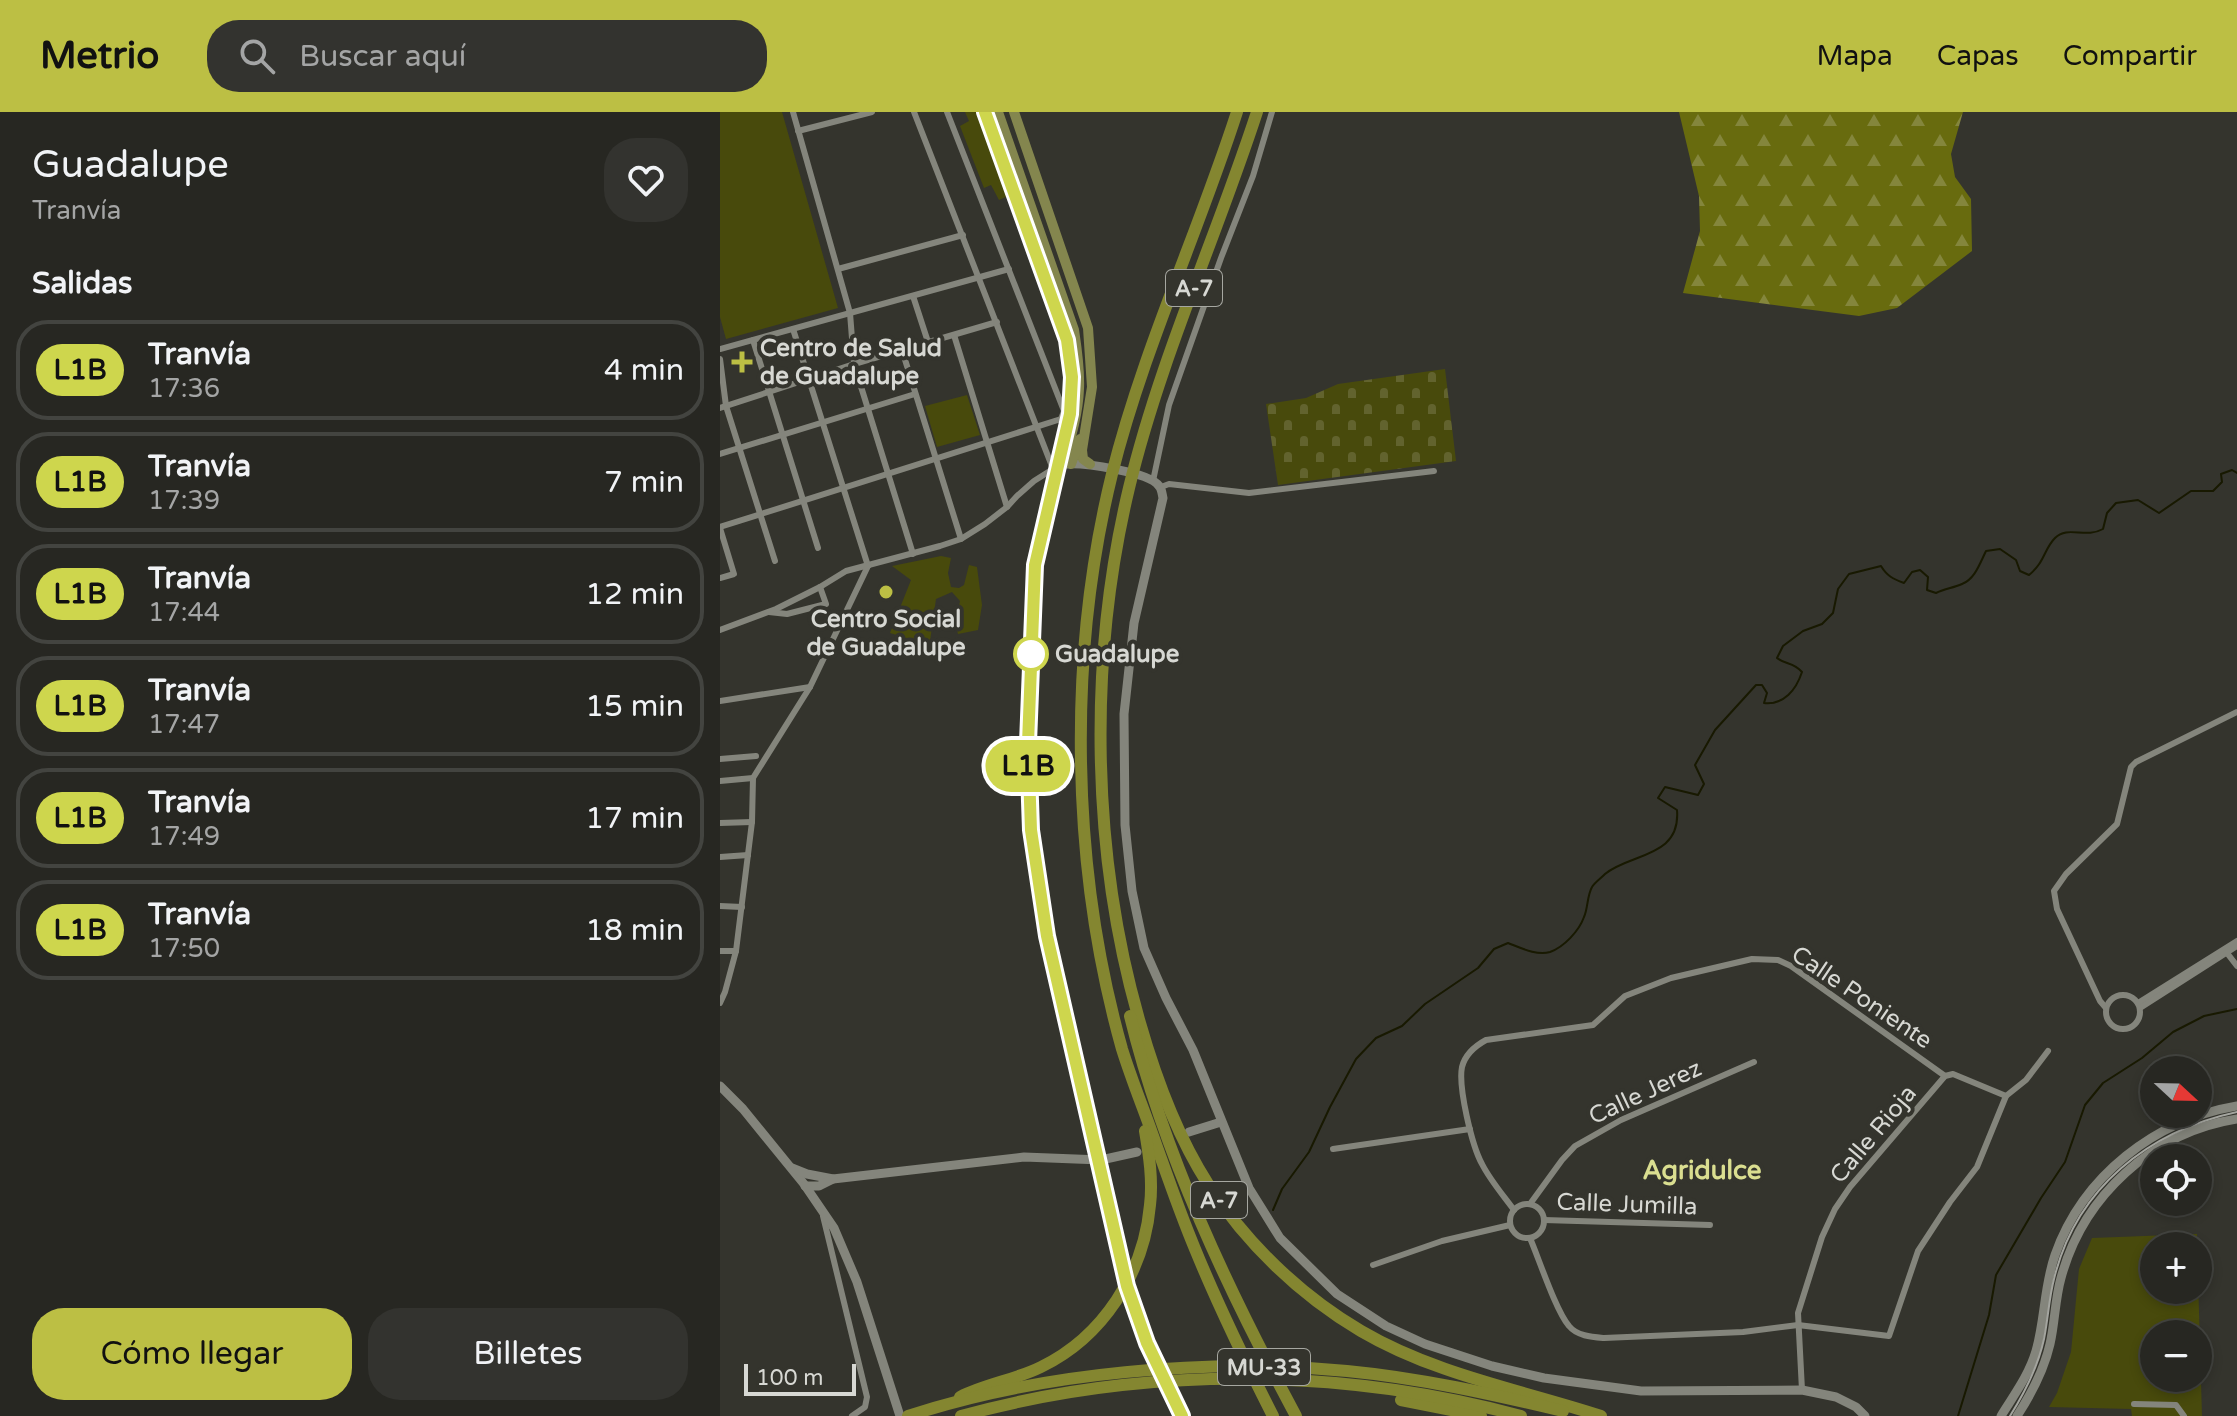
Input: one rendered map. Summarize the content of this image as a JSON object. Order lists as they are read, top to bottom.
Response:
{
  "streets": {
    "highway": ["A-7", "MU-33"],
    "street": [
      "Calle Poniente",
      "Calle Jerez",
      "Calle Rioja",
      "Calle Jumilla"
    ]
  },
  "crossings": [
    ["Calle Poniente", "Calle Jerez"],
    ["Calle Poniente", "Calle Rioja"],
    ["Calle Poniente", "Calle Jumilla"],
    ["Calle Jerez", "Calle Jumilla"]
  ],
  "districts": ["Agridulce"],
  "places": {
    "health": ["Centro de Salud de Guadalupe"],
    "other": ["Centro Social de Guadalupe", "Guadalupe"]
  },
  "lines": ["tram line L1B"],
  "scale_bar": "100 m",
  "north": "right",
  "page": {
    "header": "Metrio",
    "search": "Buscar aquí",
    "nav": ["Mapa", "Capas", "Compartir"],
    "heading": [
      ["Guadalupe", "Tranvía"],
      "Salidas"
    ],
    "on_map": "L1B",
    "list": [
      {
        "mark": "L1B",
        "name": "Tranvía",
        "note": "17:36",
        "value": "4 min"
      },
      {
        "mark": "L1B",
        "name": "Tranvía",
        "note": "17:39",
        "value": "7 min"
      },
      {
        "mark": "L1B",
        "name": "Tranvía",
        "note": "17:44",
        "value": "12 min"
      },
      {
        "mark": "L1B",
        "name": "Tranvía",
        "note": "17:47",
        "value": "15 min"
      },
      {
        "mark": "L1B",
        "name": "Tranvía",
        "note": "17:49",
        "value": "17 min"
      },
      {
        "mark": "L1B",
        "name": "Tranvía",
        "note": "17:50",
        "value": "18 min"
      }
    ],
    "map_buttons": ["+", "−"],
    "buttons": ["Cómo llegar", "Billetes"],
    "scale": "100 m"
  }
}
